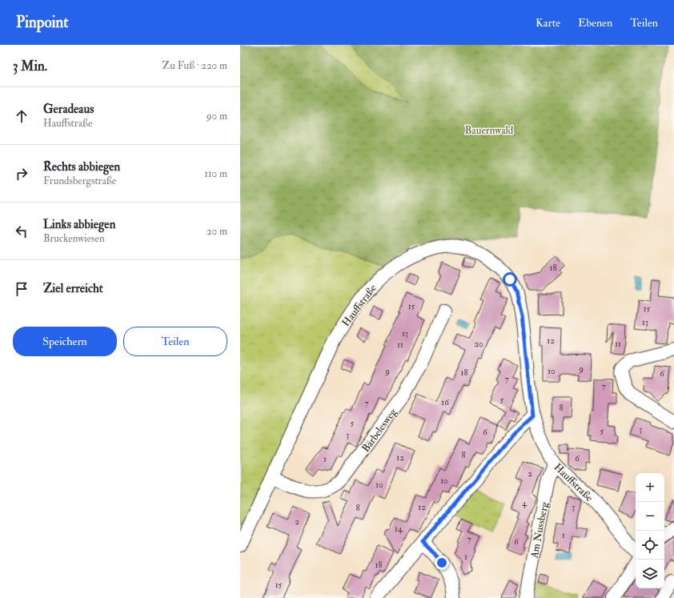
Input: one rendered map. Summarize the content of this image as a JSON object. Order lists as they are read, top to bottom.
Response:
{
  "streets": {
    "street": ["Hauffstraße", "Bärbelesweg", "Am Nussberg"]
  },
  "crossings": [
    ["Hauffstraße", "Bärbelesweg"],
    ["Hauffstraße", "Am Nussberg"]
  ],
  "parks": ["Bauernwald"],
  "house_numbers": [
    "18",
    "15",
    "15",
    "13",
    "13",
    "12",
    "20",
    "11",
    "11",
    "9",
    "9",
    "10",
    "18",
    "6",
    "7",
    "7",
    "5",
    "16",
    "7",
    "8",
    "5",
    "3",
    "5",
    "6",
    "3",
    "8",
    "12",
    "6",
    "1",
    "2",
    "10",
    "10",
    "4",
    "12",
    "3",
    "8",
    "2",
    "14",
    "1",
    "7",
    "6",
    "1",
    "18",
    "15"
  ],
  "page": {
    "header": "Pinpoint",
    "nav": ["Karte", "Ebenen", "Teilen"],
    "heading": ["3 Min.", "Zu Fuß · 220 m"],
    "list": [
      ["Geradeaus", "Hauffstraße", "90 m"],
      ["Rechts abbiegen", "Frundsbergstraße", "110 m"],
      ["Links abbiegen", "Bruckenwiesen", "20 m"],
      "Ziel erreicht"
    ],
    "buttons": ["Speichern", "Teilen"],
    "map_buttons": ["+", "−"]
  }
}
